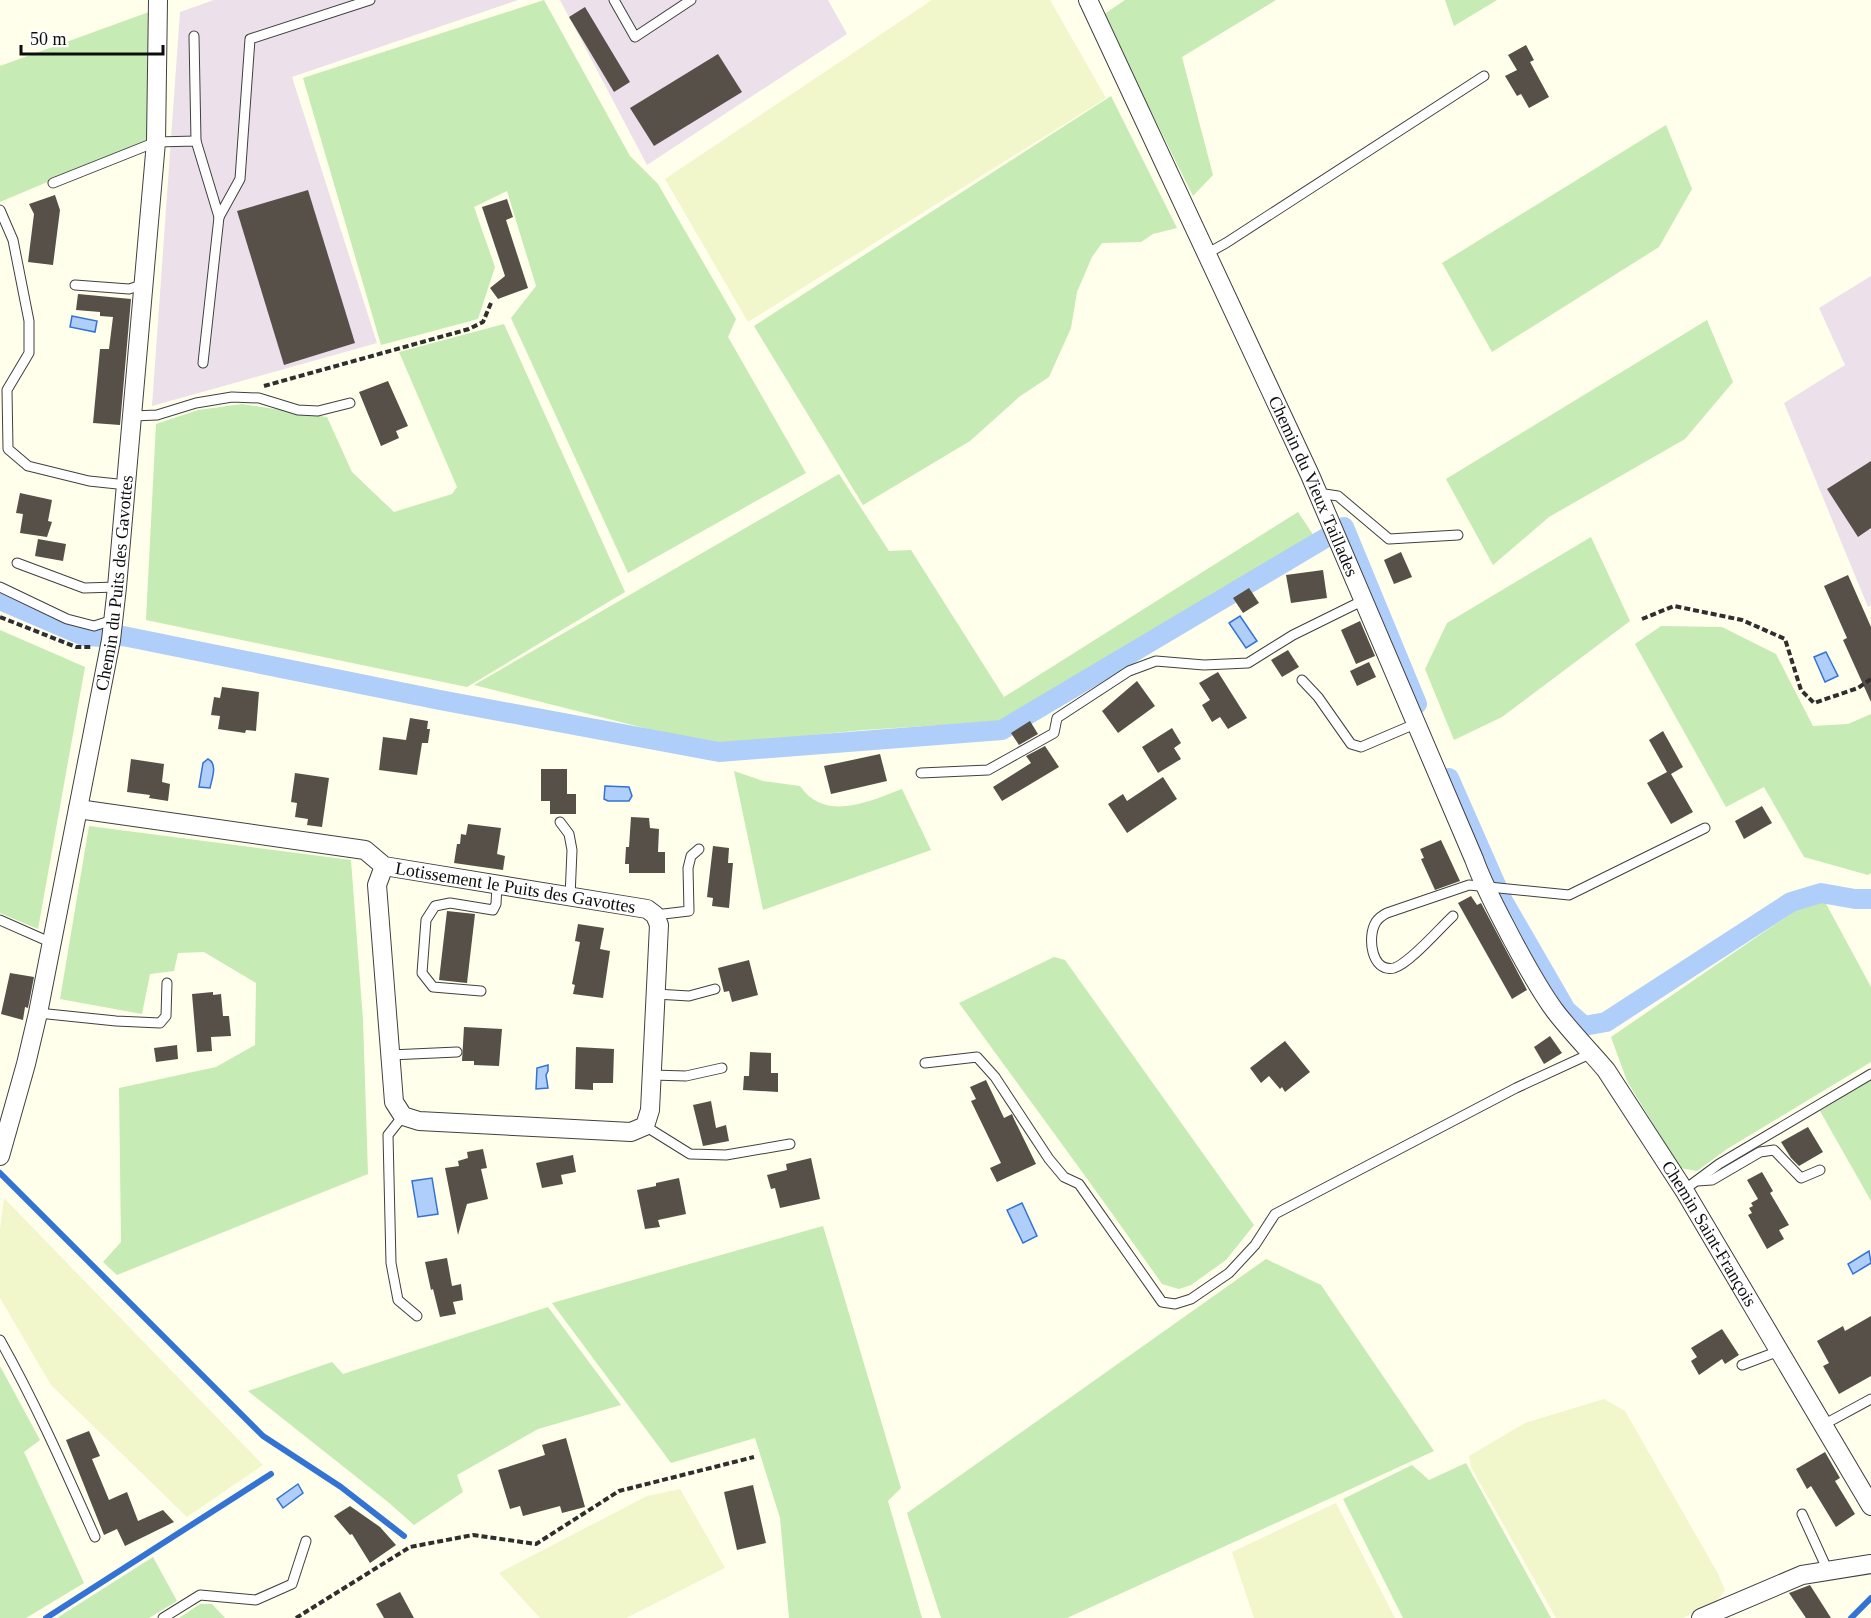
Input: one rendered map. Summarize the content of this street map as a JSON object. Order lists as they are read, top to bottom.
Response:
{
  "streets": {
    "street": [
      "Chemin du Vieux Taillades",
      "Chemin du Puits des Gavottes",
      "Lotissement le Puits des Gavottes",
      "Chemin Saint-François"
    ]
  },
  "crossings": [
    ["Chemin du Vieux Taillades", "Chemin Saint-François"],
    ["Chemin du Puits des Gavottes", "Lotissement le Puits des Gavottes"]
  ],
  "scale_bar": "50 m"
}
